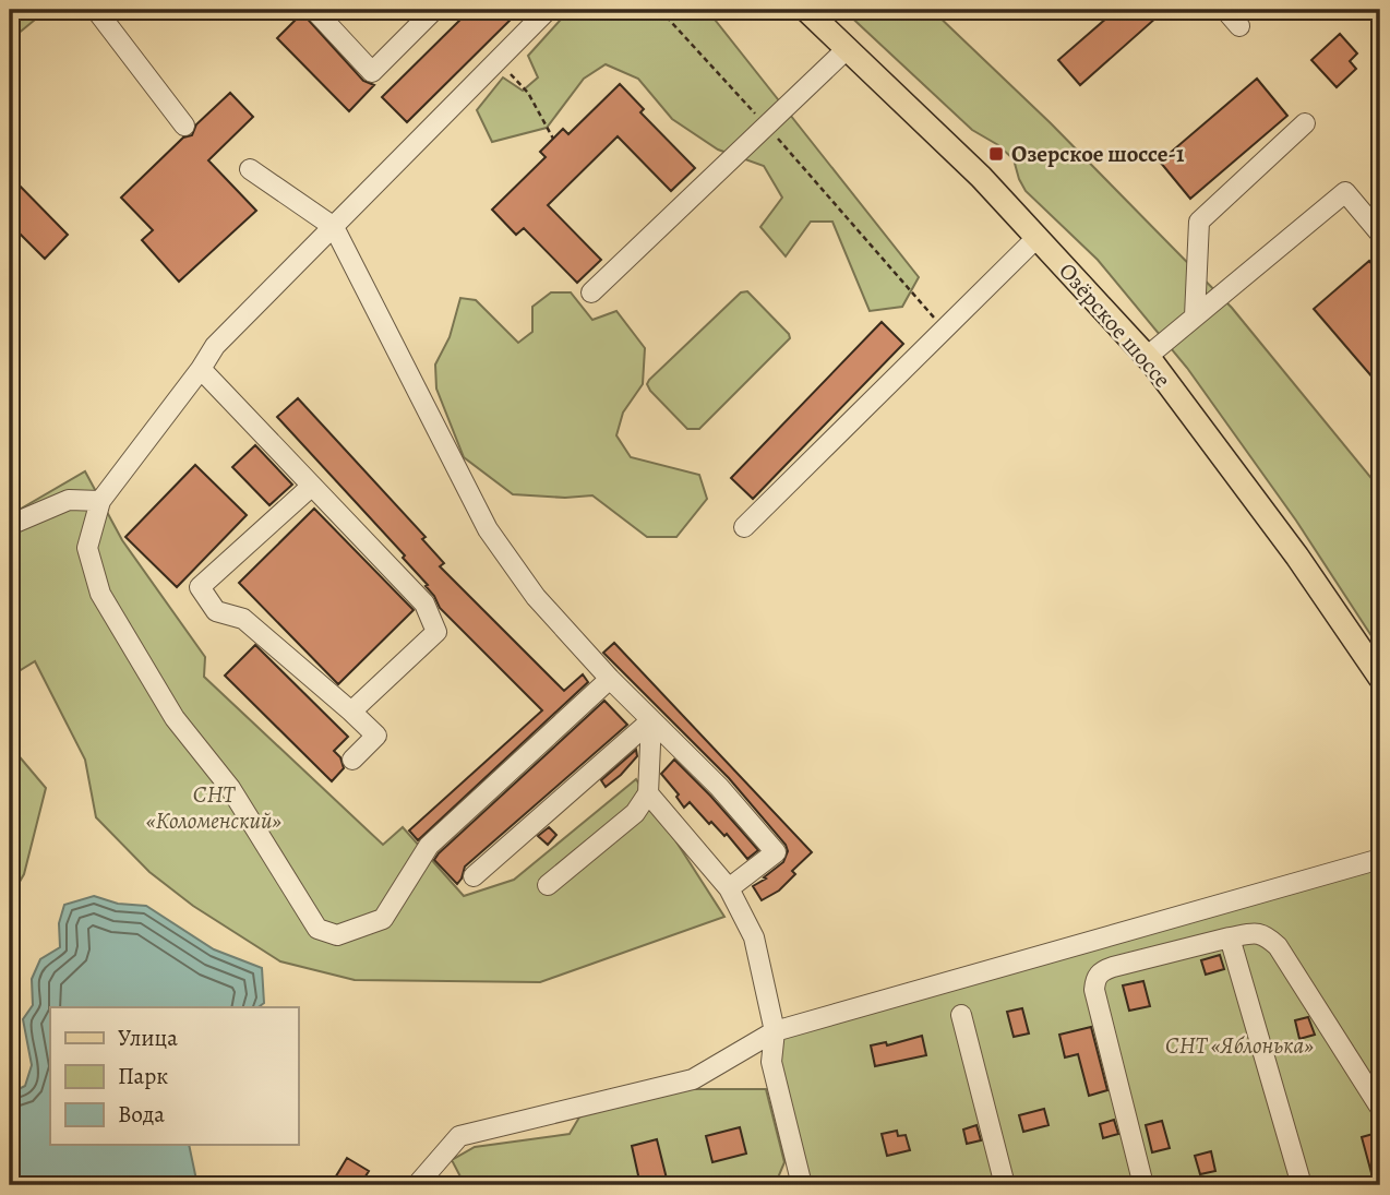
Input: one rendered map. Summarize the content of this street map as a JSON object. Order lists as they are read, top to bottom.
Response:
{
  "streets": {
    "main road": ["Озёрское шоссе"]
  },
  "parks": ["СНТ «Коломенский»", "СНТ «Яблонька»"],
  "places": {
    "transit": ["Озерское шоссе-1"]
  },
  "legend": ["Улица", "Парк", "Вода"]
}
